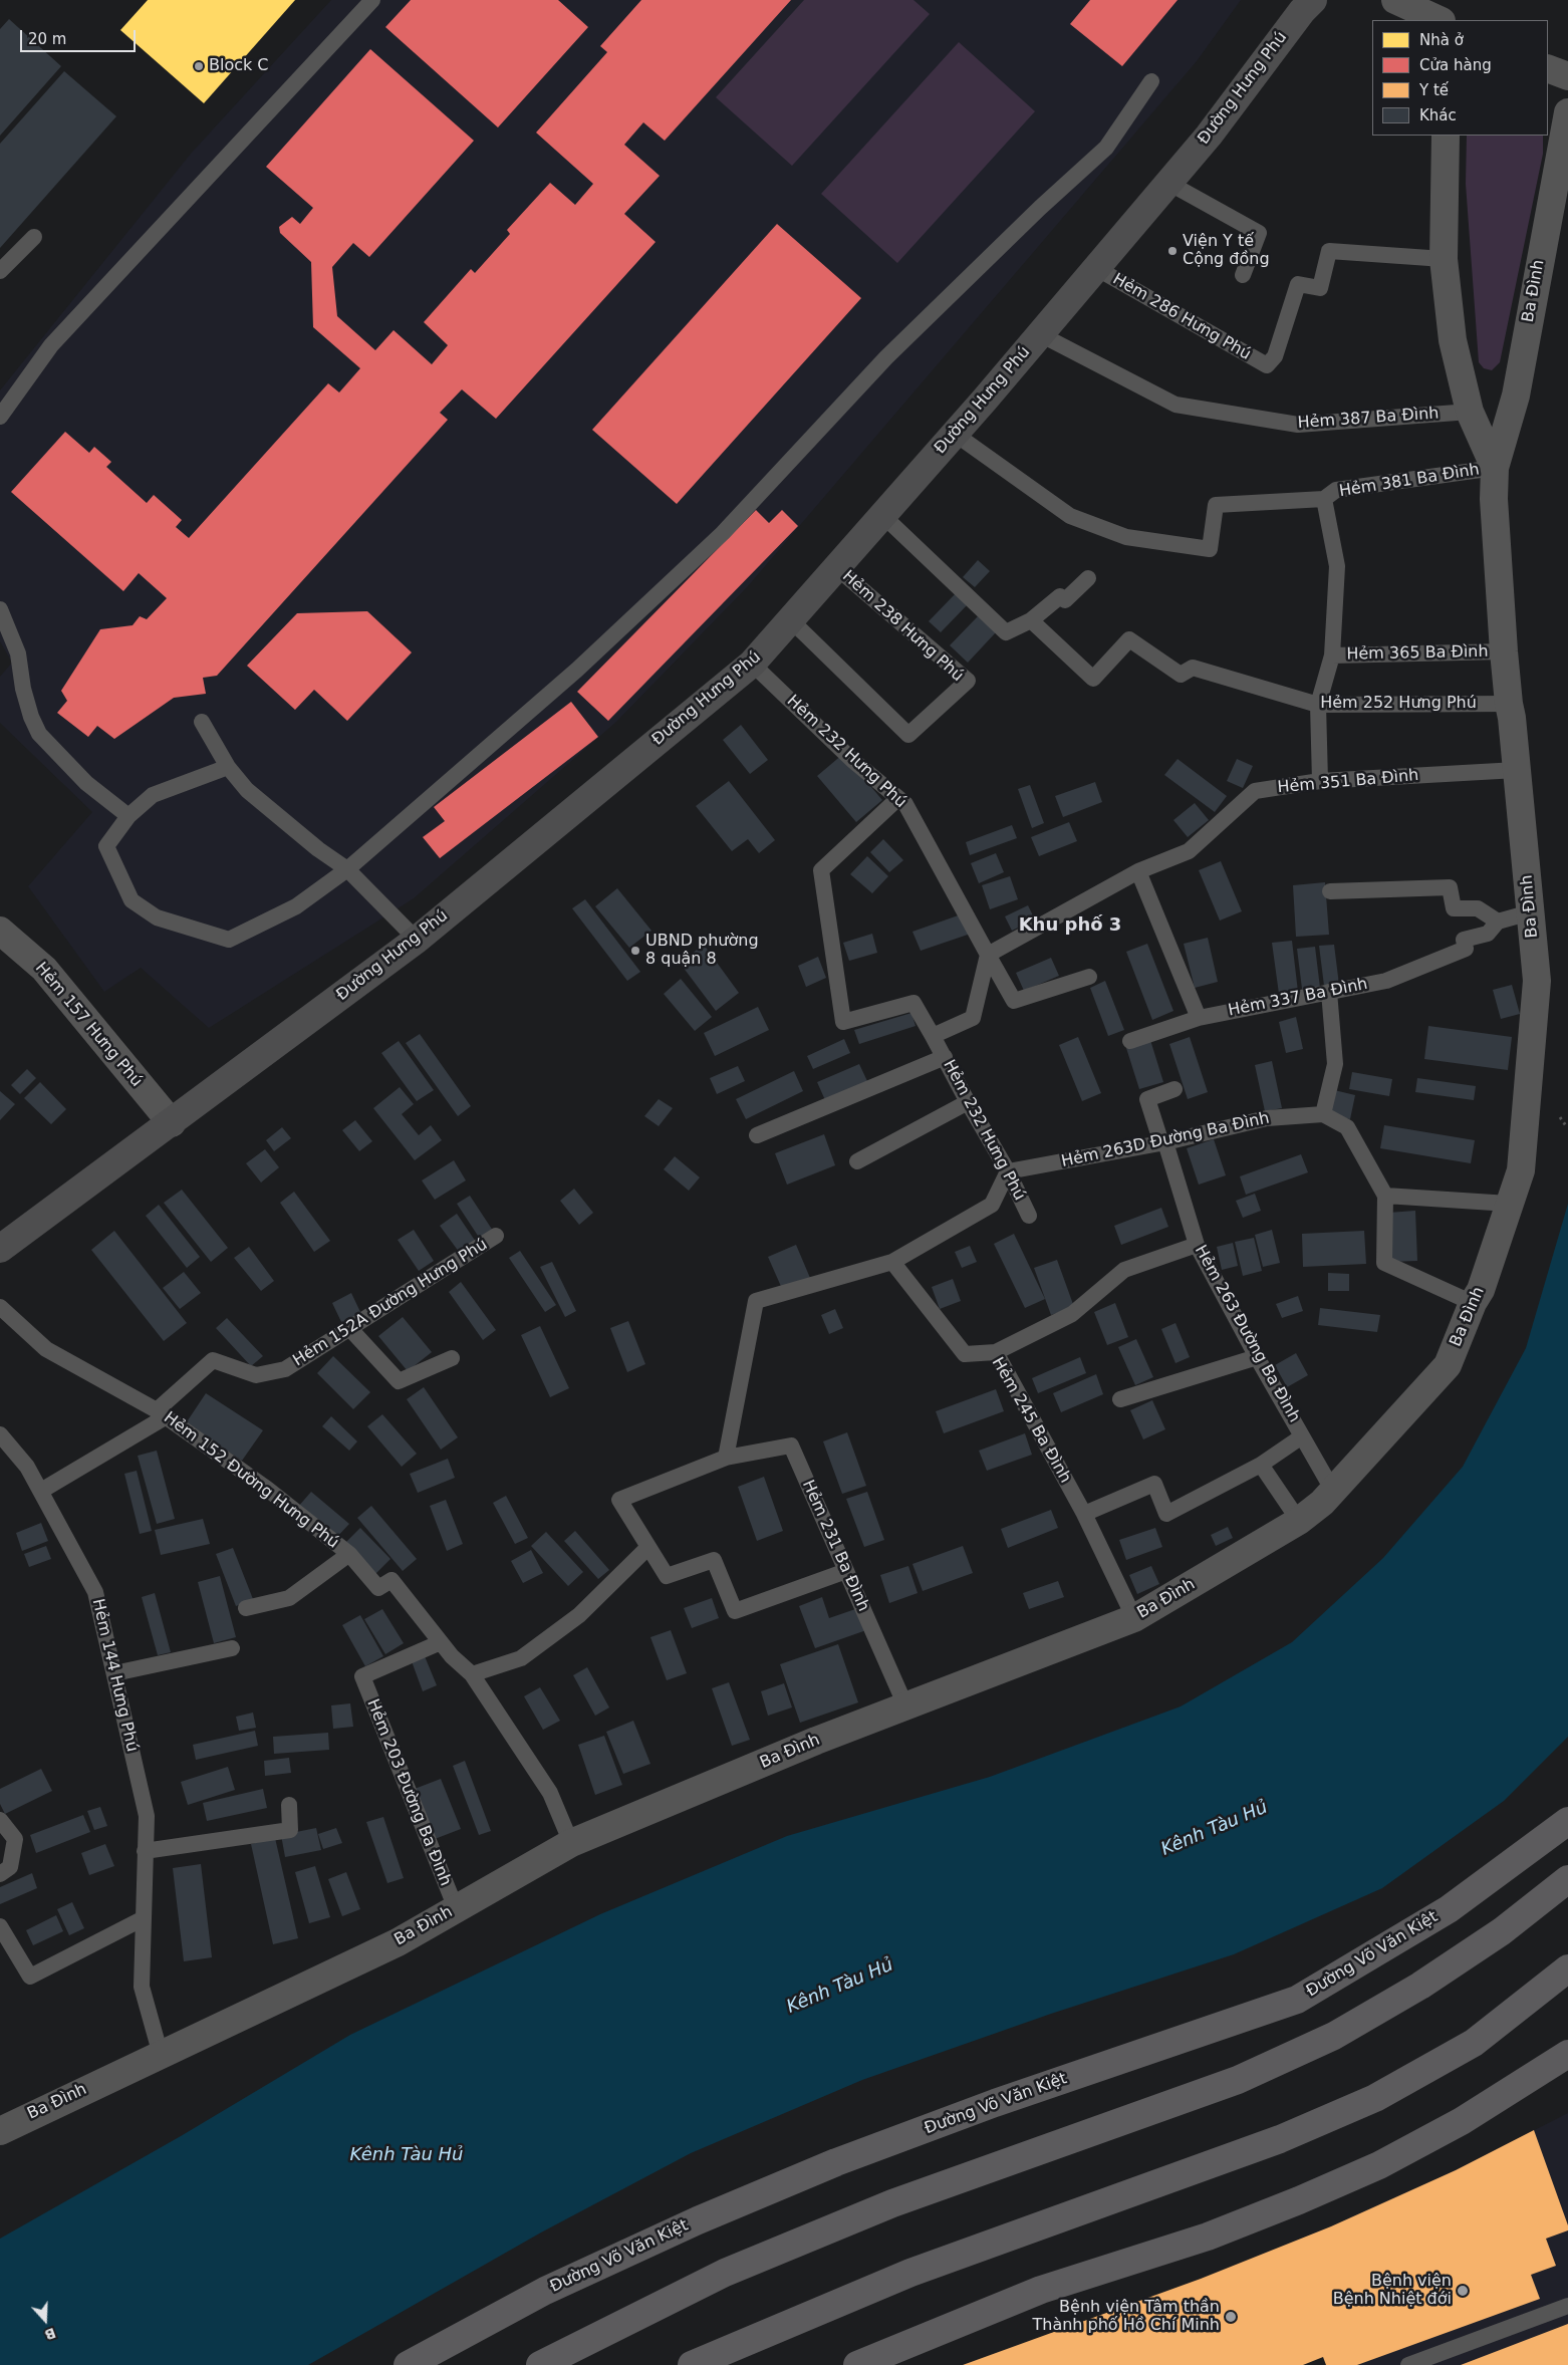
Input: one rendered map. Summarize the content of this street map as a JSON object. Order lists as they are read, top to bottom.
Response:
{
  "streets": {
    "highway": ["Đường Võ Văn Kiệt"],
    "main road": ["Đường Hưng Phú"],
    "street": ["Ba Đình", "Hẻm 157 Hưng Phú"],
    "lane": [
      "Hẻm 286 Hưng Phú",
      "Hẻm 387 Ba Đình",
      "Hẻm 381 Ba Đình",
      "Hẻm 238 Hưng Phú",
      "Hẻm 365 Ba Đình",
      "Hẻm 252 Hưng Phú",
      "Hẻm 232 Hưng Phú",
      "Hẻm 351 Ba Đình",
      "Hẻm 337 Ba Đình",
      "Hẻm 263D Đường Ba Đình",
      "Hẻm 152A Đường Hưng Phú",
      "Hẻm 263 Đường Ba Đình",
      "Hẻm 245 Ba Đình",
      "Hẻm 152 Đường Hưng Phú",
      "Hẻm 231 Ba Đình",
      "Hẻm 144 Hưng Phú",
      "Hẻm 203 Đường Ba Đình"
    ]
  },
  "crossings": [
    ["Đường Hưng Phú", "Hẻm 286 Hưng Phú"],
    ["Đường Hưng Phú", "Hẻm 387 Ba Đình"],
    ["Đường Hưng Phú", "Hẻm 381 Ba Đình"],
    ["Đường Hưng Phú", "Hẻm 238 Hưng Phú"],
    ["Đường Hưng Phú", "Hẻm 232 Hưng Phú"],
    ["Đường Hưng Phú", "Hẻm 157 Hưng Phú"],
    ["Ba Đình", "Hẻm 286 Hưng Phú"],
    ["Ba Đình", "Hẻm 387 Ba Đình"],
    ["Ba Đình", "Hẻm 381 Ba Đình"],
    ["Ba Đình", "Hẻm 365 Ba Đình"],
    ["Ba Đình", "Hẻm 252 Hưng Phú"],
    ["Ba Đình", "Hẻm 351 Ba Đình"],
    ["Ba Đình", "Hẻm 337 Ba Đình"],
    ["Ba Đình", "Hẻm 263 Đường Ba Đình"],
    ["Ba Đình", "Hẻm 245 Ba Đình"],
    ["Ba Đình", "Hẻm 152 Đường Hưng Phú"],
    ["Ba Đình", "Hẻm 231 Ba Đình"],
    ["Ba Đình", "Hẻm 144 Hưng Phú"],
    ["Ba Đình", "Hẻm 203 Đường Ba Đình"],
    ["Hẻm 232 Hưng Phú", "Hẻm 351 Ba Đình"],
    ["Hẻm 232 Hưng Phú", "Hẻm 263D Đường Ba Đình"],
    ["Hẻm 263D Đường Ba Đình", "Hẻm 263 Đường Ba Đình"],
    ["Hẻm 152A Đường Hưng Phú", "Hẻm 152 Đường Hưng Phú"],
    ["Hẻm 152 Đường Hưng Phú", "Hẻm 203 Đường Ba Đình"]
  ],
  "districts": ["Khu phố 3"],
  "water": ["Kênh Tàu Hủ"],
  "places": [
    "Block C",
    "Viện Y tế Cộng đồng",
    "UBND phường 8 quận 8",
    "Bệnh viện Bệnh Nhiệt đới",
    "Bệnh viện Tâm thần Thành phố Hồ Chí Minh"
  ],
  "legend": [
    "Nhà ở",
    "Cửa hàng",
    "Y tế",
    "Khác"
  ],
  "scale_bar": "20 m",
  "north": "bottom"
}
